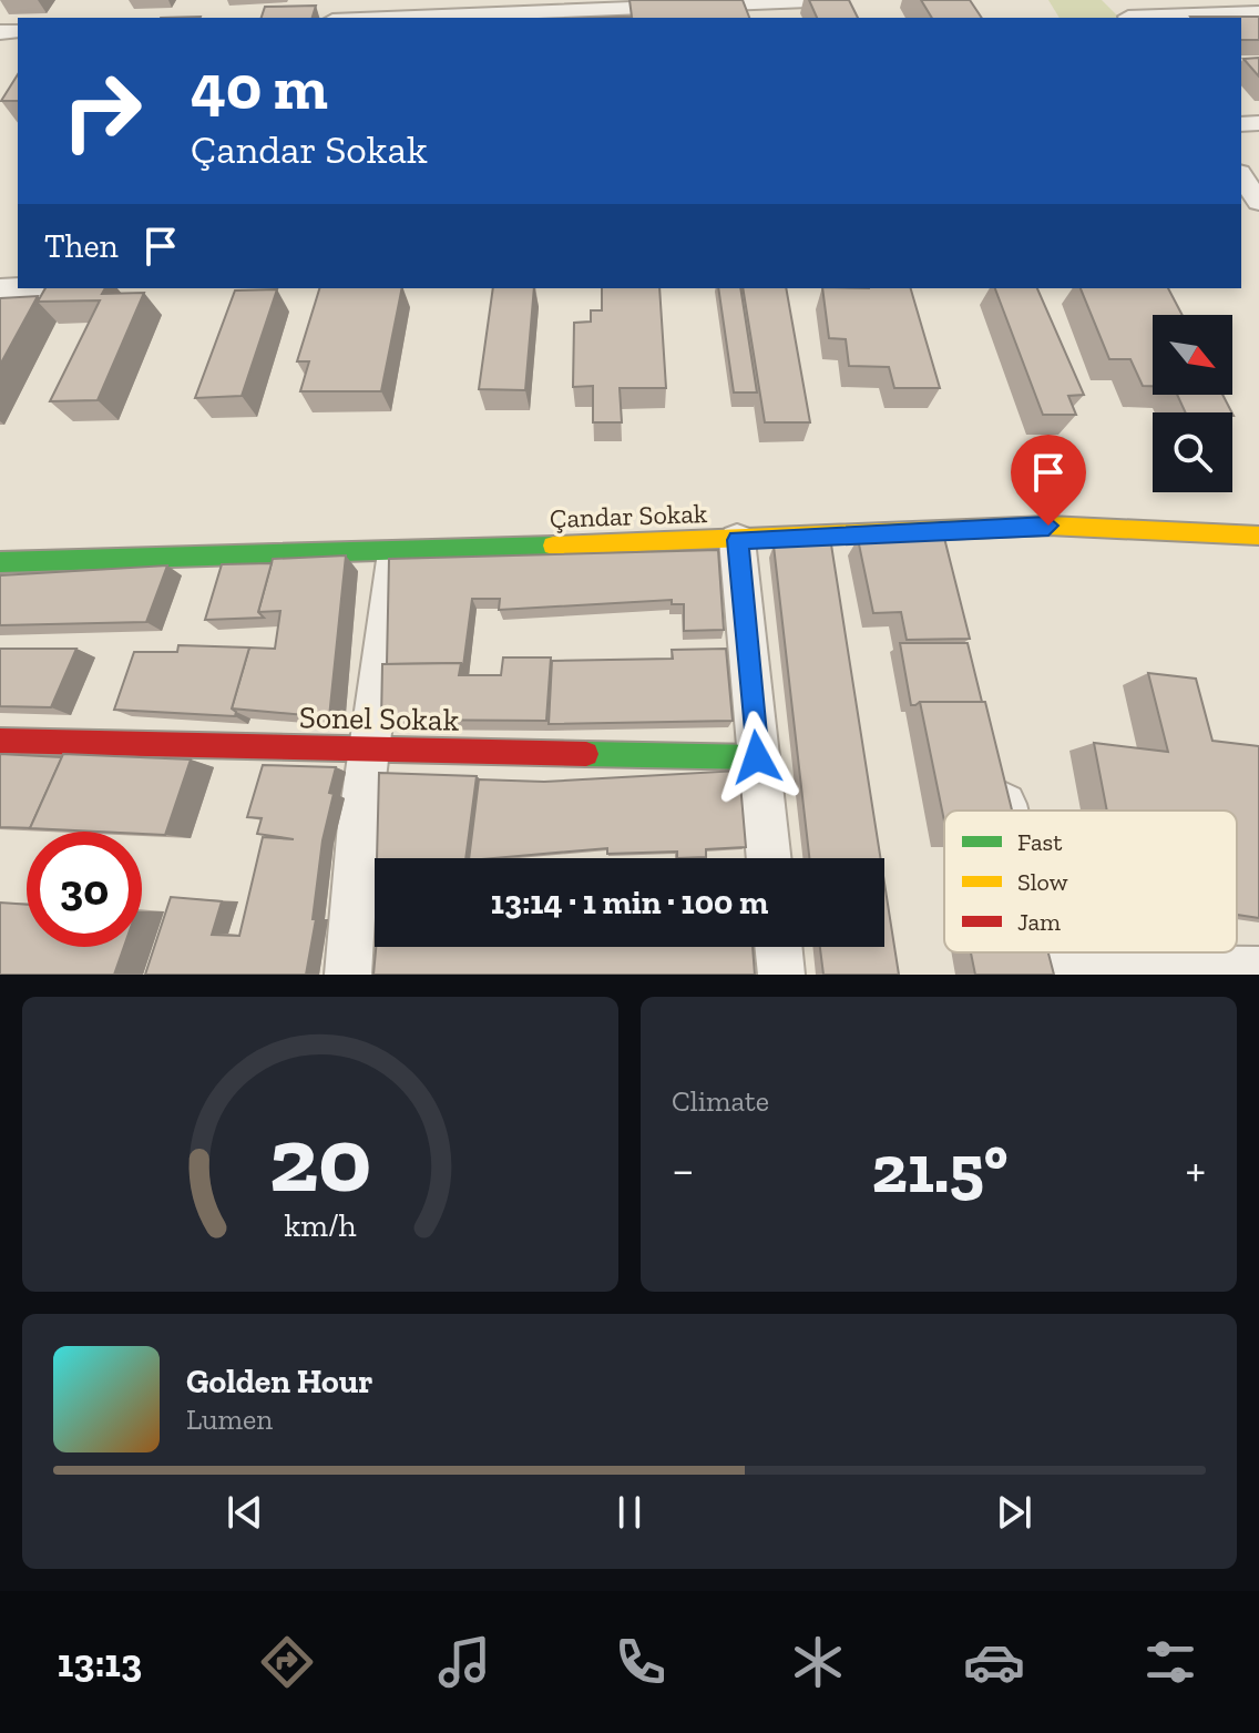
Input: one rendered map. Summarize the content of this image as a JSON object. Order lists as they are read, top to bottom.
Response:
{
  "streets": {
    "street": ["Çandar Sokak", "Sonel Sokak"]
  },
  "legend": ["Fast", "Slow", "Jam"],
  "north": "bottom right",
  "page": {
    "turn": ["40 m", "Çandar Sokak"],
    "then": "Then",
    "limit": "30",
    "trip": "13:14 · 1 min · 100 m",
    "tile": "Climate",
    "heat": ["−", "21.5°", "+"],
    "song": ["Golden Hour", "Lumen"],
    "tabs": "13:13",
    "gauge": ["20", "km/h"]
  }
}
